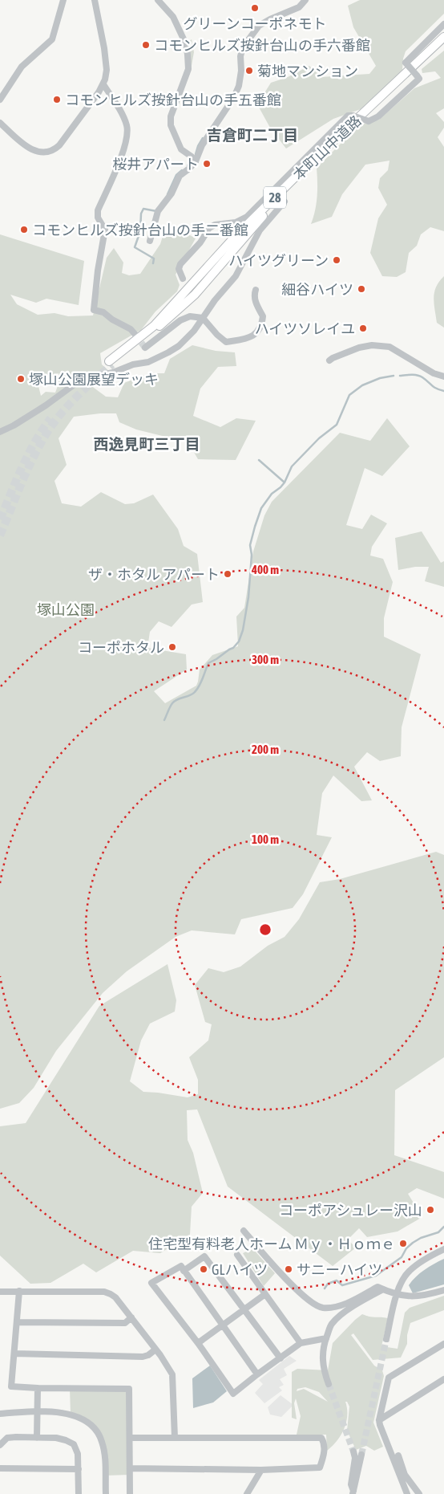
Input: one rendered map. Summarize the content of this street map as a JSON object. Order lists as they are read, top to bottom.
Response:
{
  "streets": {
    "highway": ["本町山中道路", "28"]
  },
  "districts": ["吉倉町二丁目", "西逸見町三丁目"],
  "parks": ["塚山公園"],
  "places": [
    "グリーンコーポネモト",
    "コモンヒルズ按針台山の手六番館",
    "菊地マンション",
    "コモンヒルズ按針台山の手五番館",
    "桜井アパート",
    "コモンヒルズ按針台山の手二番館",
    "ハイツグリーン",
    "細谷ハイツ",
    "ハイツソレイユ",
    "塚山公園展望デッキ",
    "ザ・ホタル アパート",
    "コーポホタル",
    "コーポアシュレー沢山",
    "住宅型有料老人ホーム Ｍｙ・Ｈｏｍｅ",
    "GLハイツ",
    "サニーハイツ"
  ],
  "rings": [
    "400 m",
    "300 m",
    "200 m",
    "100 m"
  ]
}
